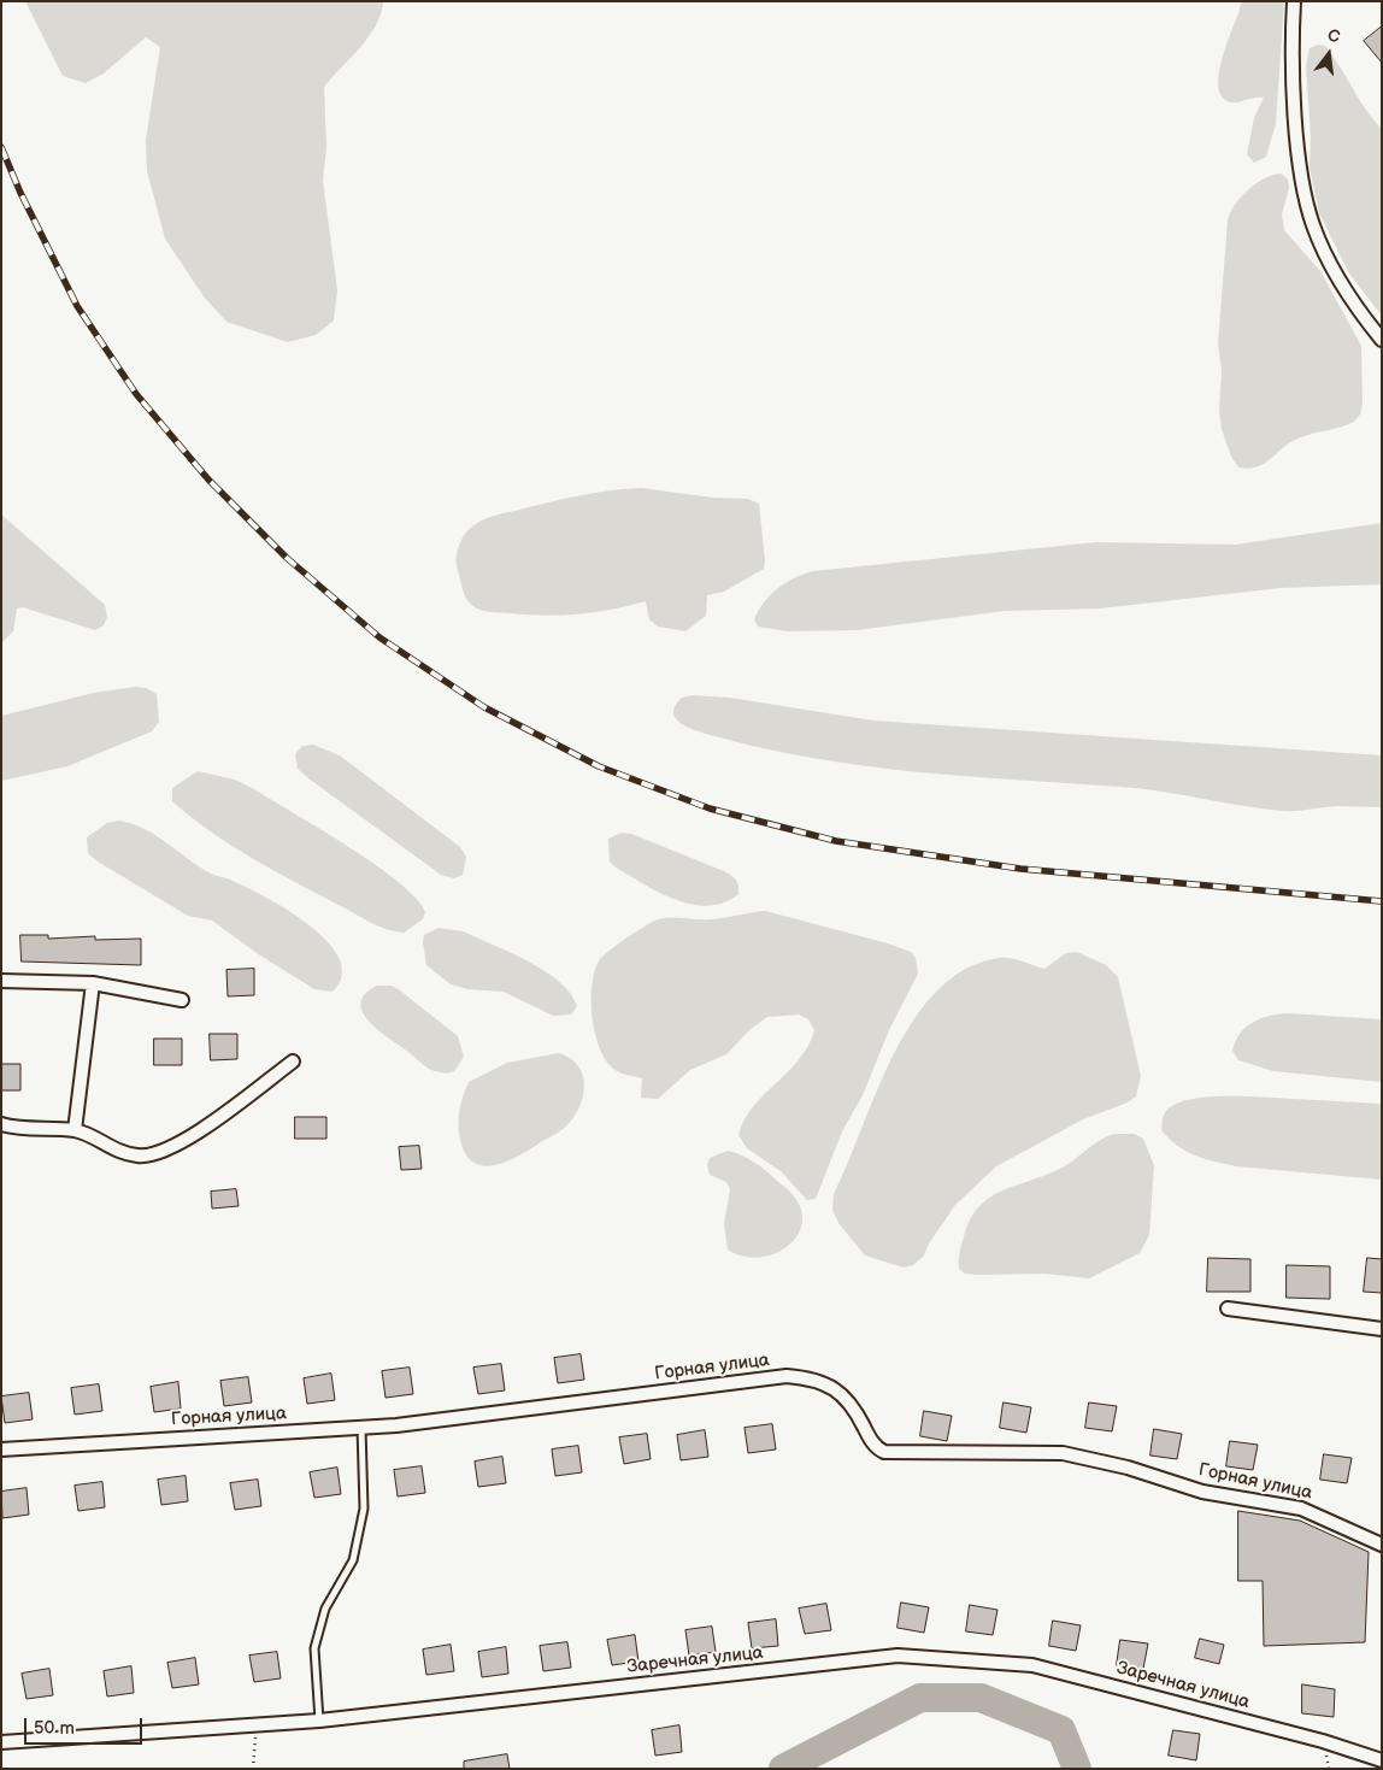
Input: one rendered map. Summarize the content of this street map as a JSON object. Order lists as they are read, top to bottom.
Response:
{
  "streets": {
    "street": ["Горная улица", "Заречная улица"]
  },
  "scale_bar": "50 m",
  "north": "top"
}
